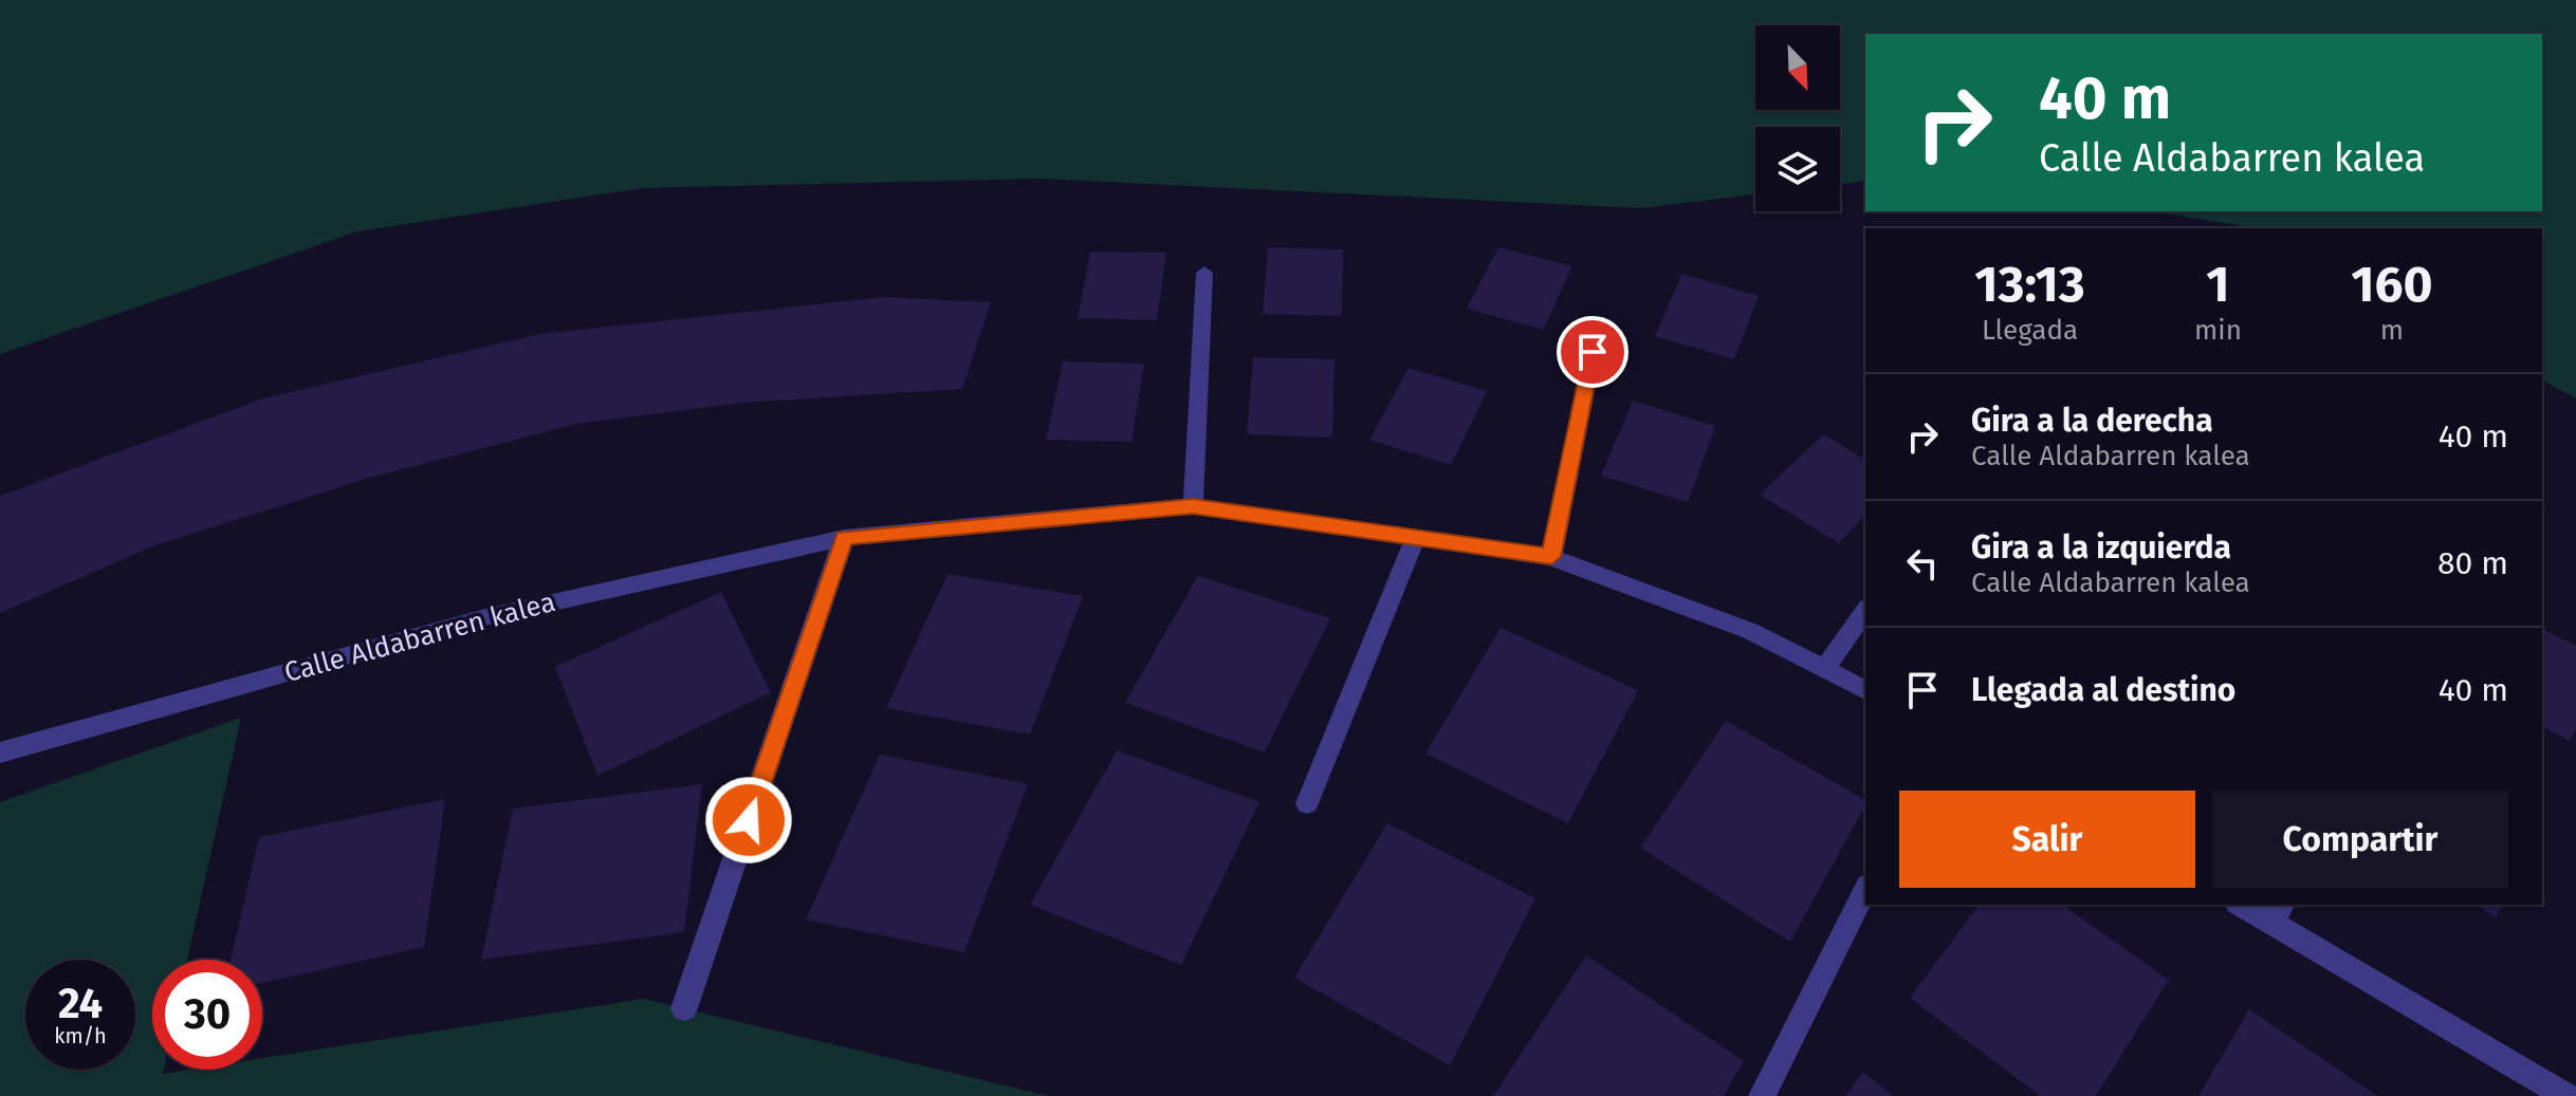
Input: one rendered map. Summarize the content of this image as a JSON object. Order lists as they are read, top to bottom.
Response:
{
  "streets": {
    "street": ["Calle Aldabarren kalea"]
  },
  "north": "bottom right",
  "page": {
    "turn": ["40 m", "Calle Aldabarren kalea"],
    "eta": [
      "13:13",
      "Llegada",
      "1",
      "min",
      "160",
      "m"
    ],
    "list": [
      {
        "name": "Gira a la derecha",
        "note": "Calle Aldabarren kalea",
        "value": "40 m"
      },
      {
        "name": "Gira a la izquierda",
        "note": "Calle Aldabarren kalea",
        "value": "80 m"
      },
      {
        "name": "Llegada al destino",
        "value": "40 m"
      }
    ],
    "buttons": ["Salir", "Compartir"],
    "speed": "24 km/h",
    "limit": "30"
  }
}
